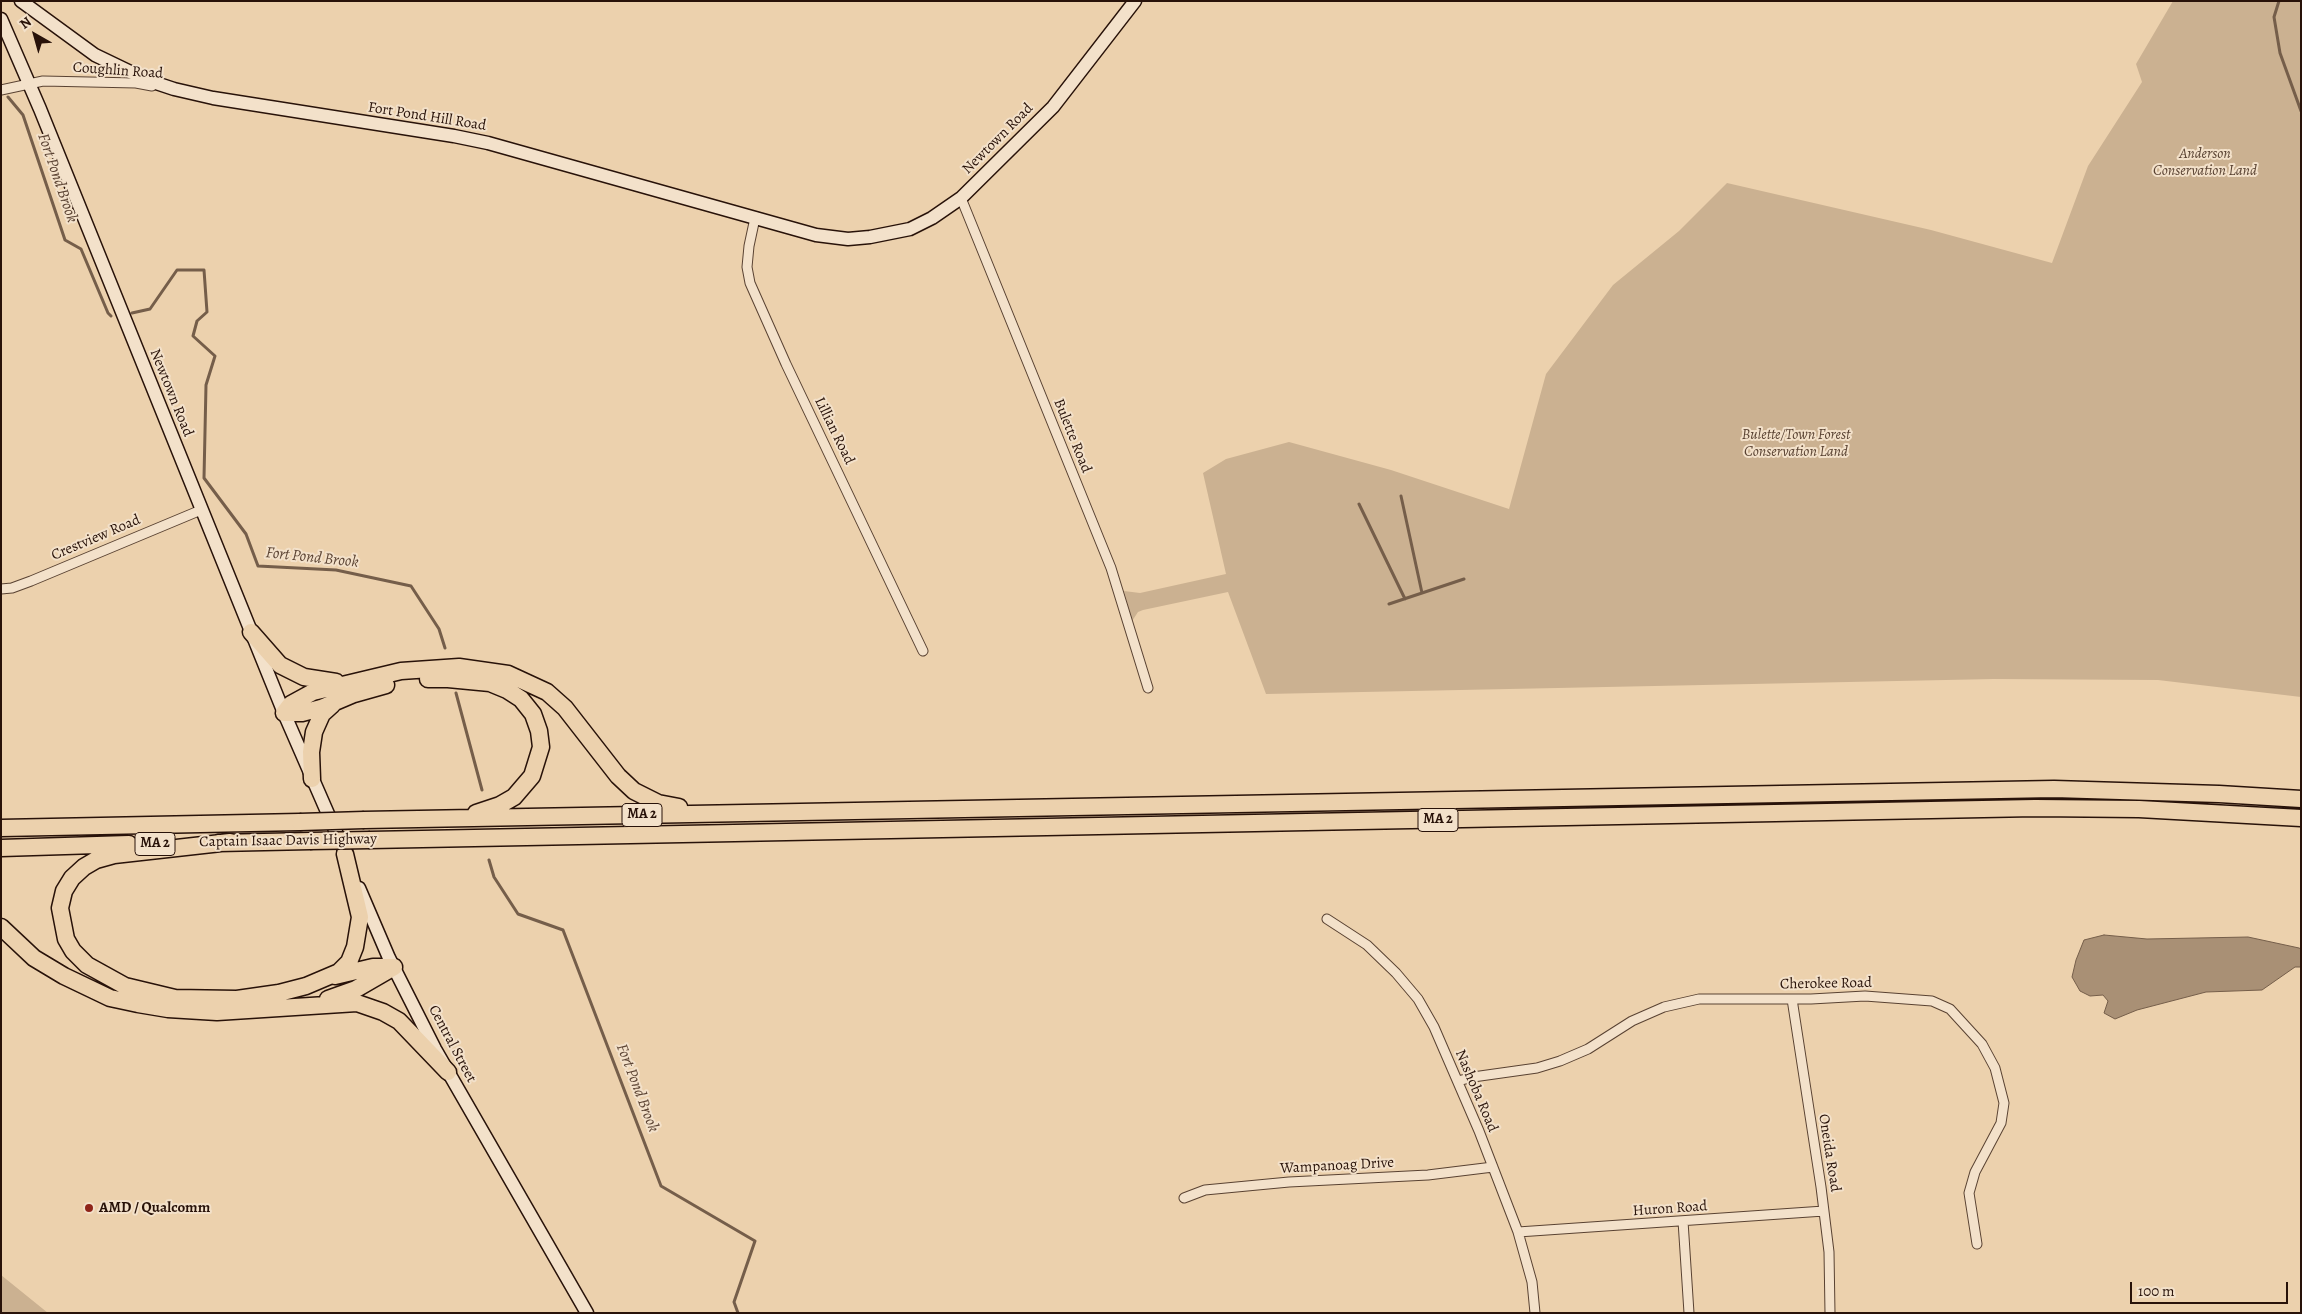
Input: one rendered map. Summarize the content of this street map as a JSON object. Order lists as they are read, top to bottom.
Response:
{
  "streets": {
    "highway": ["MA 2", "Captain Isaac Davis Highway"],
    "street": [
      "Coughlin Road",
      "Fort Pond Hill Road",
      "Newtown Road",
      "Lillian Road",
      "Bulette Road",
      "Crestview Road",
      "Cherokee Road",
      "Central Street",
      "Nashoba Road",
      "Oneida Road",
      "Wampanoag Drive",
      "Huron Road"
    ]
  },
  "crossings": [
    ["Coughlin Road", "Fort Pond Hill Road"],
    ["Coughlin Road", "Newtown Road"],
    ["Fort Pond Hill Road", "Newtown Road"],
    ["Fort Pond Hill Road", "Lillian Road"],
    ["Newtown Road", "Bulette Road"],
    ["Newtown Road", "Crestview Road"],
    ["Newtown Road", "Central Street"],
    ["MA 2", "Captain Isaac Davis Highway"],
    ["Cherokee Road", "Nashoba Road"],
    ["Cherokee Road", "Oneida Road"],
    ["Nashoba Road", "Wampanoag Drive"],
    ["Nashoba Road", "Huron Road"],
    ["Oneida Road", "Huron Road"]
  ],
  "water": ["Fort Pond Brook"],
  "parks": ["Anderson Conservation Land", "Bulette/Town Forest Conservation Land"],
  "places": ["AMD / Qualcomm"],
  "scale_bar": "100 m",
  "north": "top left"
}
